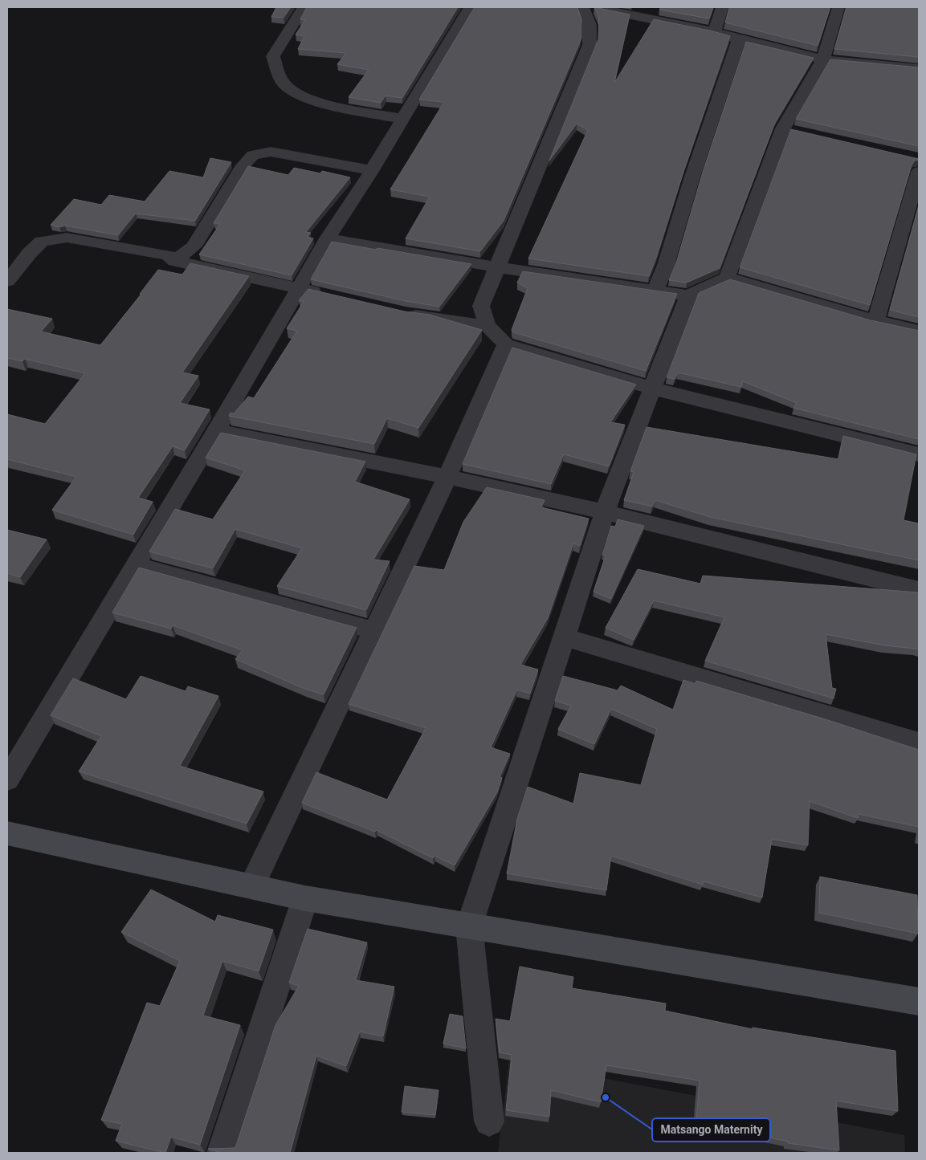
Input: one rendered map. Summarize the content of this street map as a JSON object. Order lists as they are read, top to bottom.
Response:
{
  "places": ["Matsango Maternity"]
}
